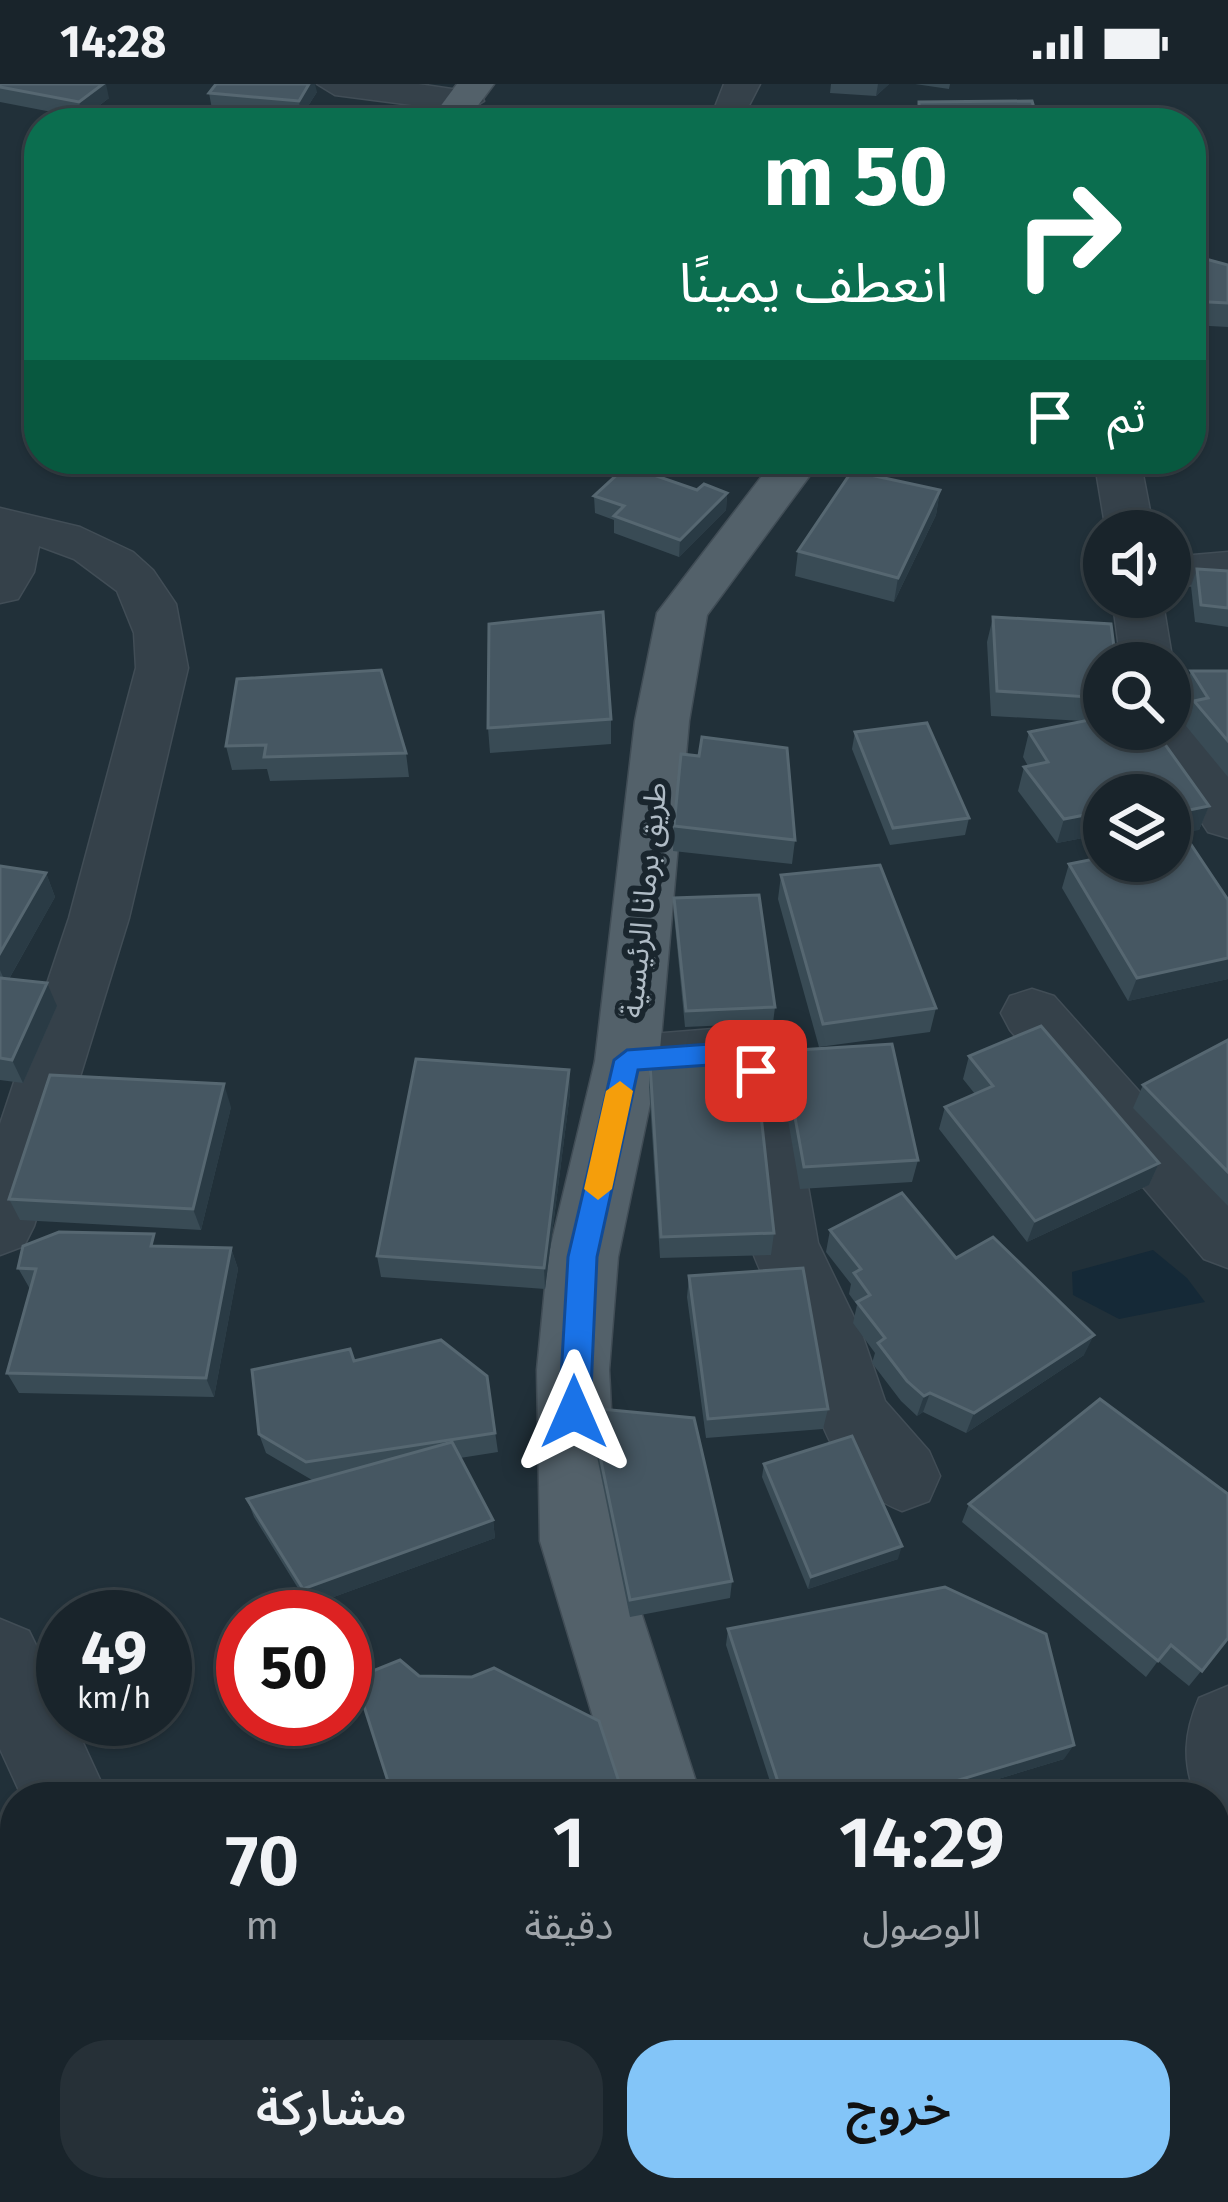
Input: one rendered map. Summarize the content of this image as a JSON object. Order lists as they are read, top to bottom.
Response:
{
  "streets": {
    "main road": ["طريق برمانا الرئيسية"]
  },
  "page": {
    "status": "14:28",
    "turn": ["50 m", "انعطف يمينًا"],
    "then": "ثم",
    "speed": "49 km/h",
    "limit": "50",
    "eta": [
      "14:29",
      "الوصول",
      "1",
      "دقيقة",
      "70",
      "m"
    ],
    "buttons": ["خروج", "مشاركة"]
  }
}
